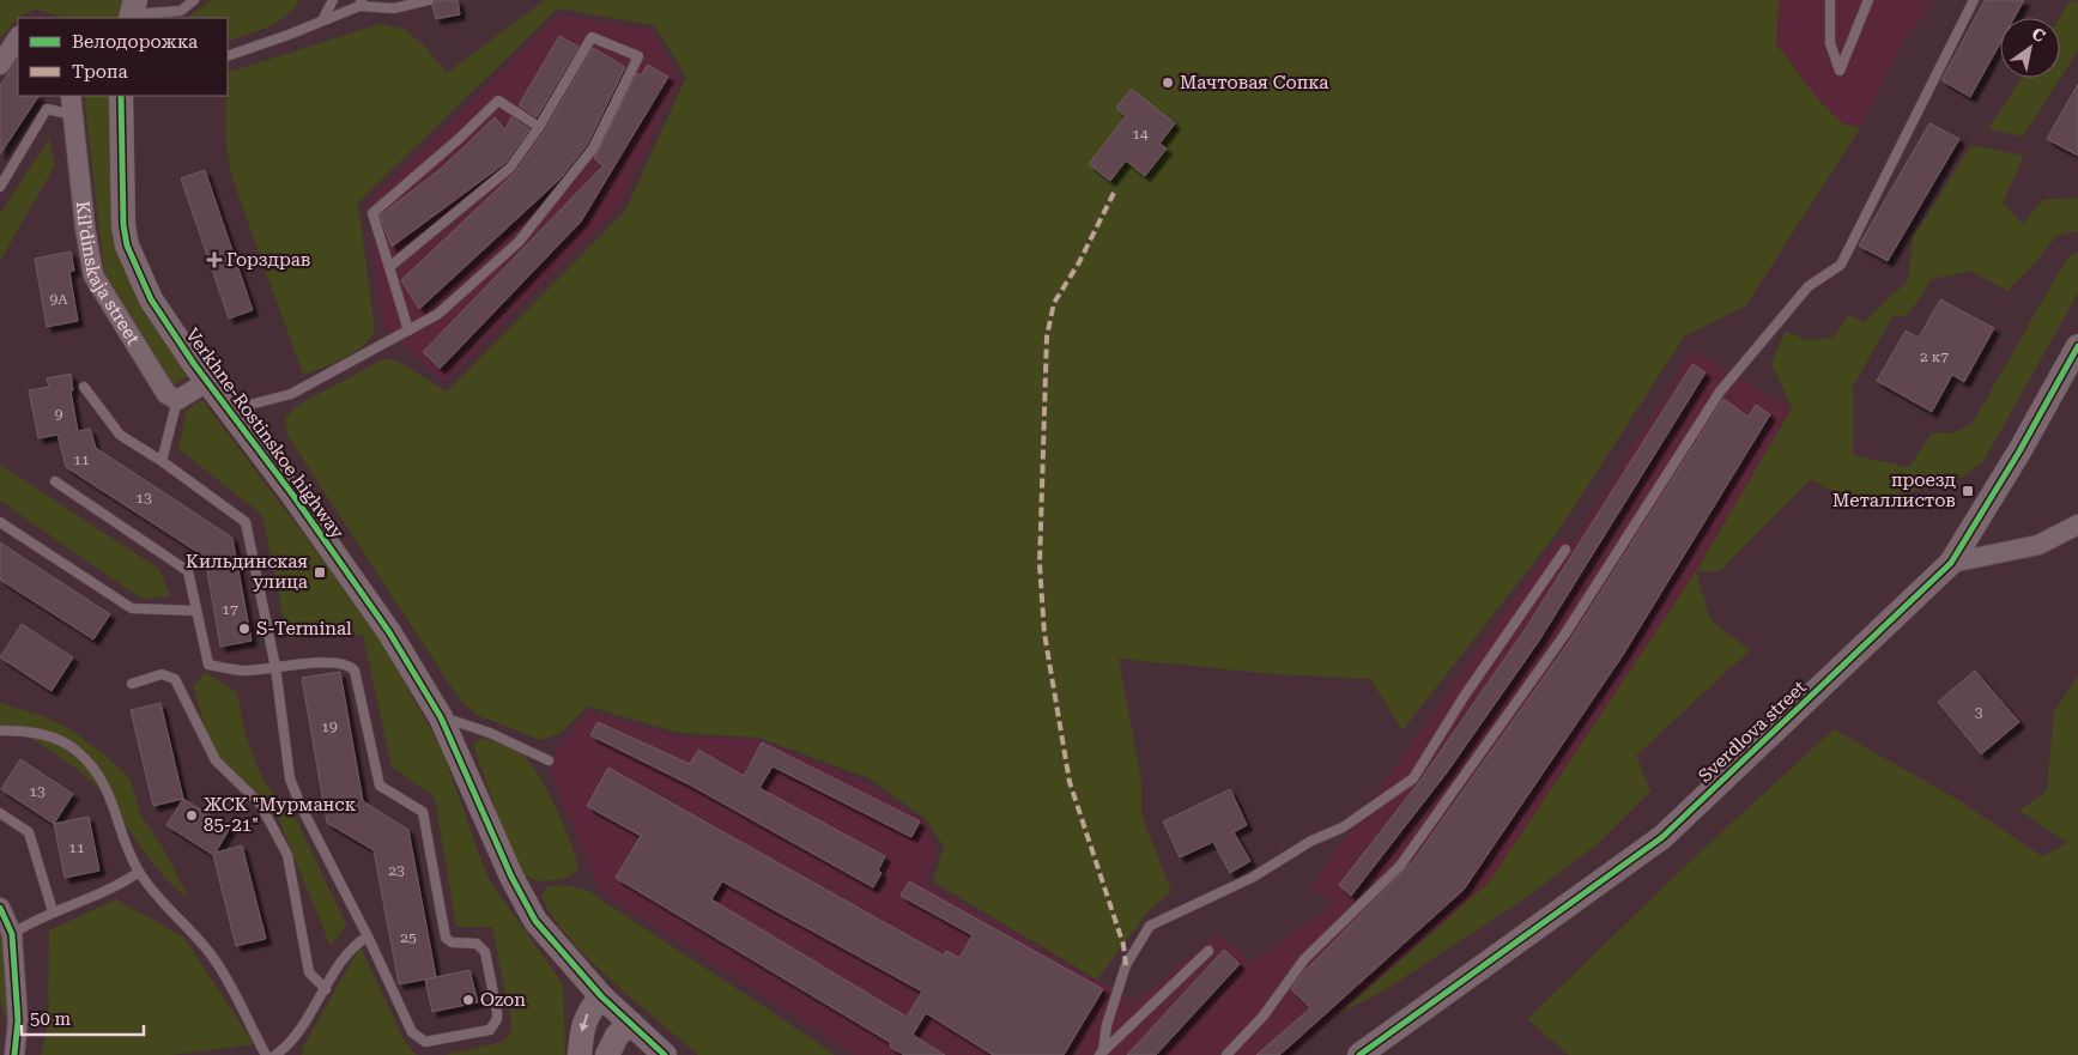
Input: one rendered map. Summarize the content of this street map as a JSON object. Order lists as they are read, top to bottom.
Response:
{
  "streets": {
    "street": ["Kil'dinskaja street", "Verkhne-Rostinskoe highway", "Sverdlova street"]
  },
  "places": {
    "other": [
      "Мачтовая Сопка",
      "S-Terminal",
      "ЖСК \"Мурманск 85-21\"",
      "Ozon"
    ],
    "health": ["Горздрав"],
    "transit": ["проезд Металлистов", "Кильдинская улица"]
  },
  "house_numbers": [
    "14",
    "9А",
    "2 к7",
    "9",
    "11",
    "13",
    "17",
    "3",
    "19",
    "13",
    "11",
    "23",
    "25"
  ],
  "legend": ["Велодорожка", "Тропа"],
  "scale_bar": "50 m",
  "north": "top right"
}
